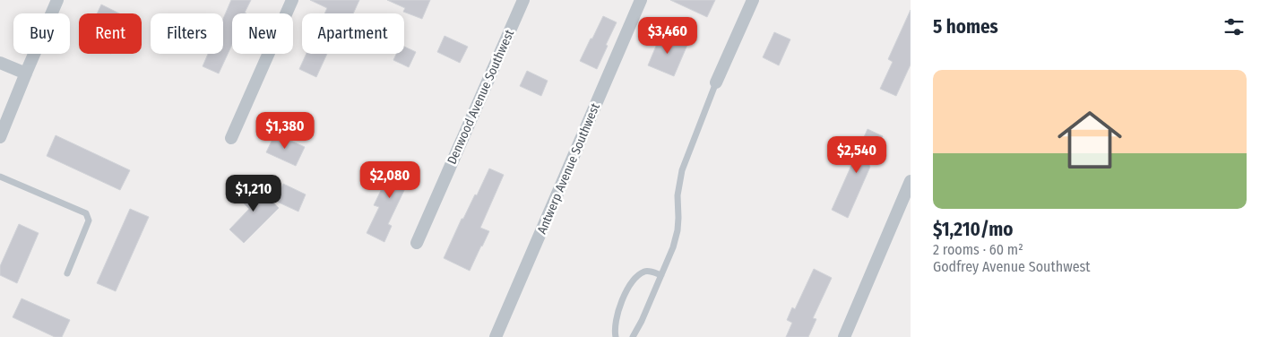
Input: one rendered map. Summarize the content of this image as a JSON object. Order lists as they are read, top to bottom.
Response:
{
  "streets": {
    "street": ["Denwood Avenue Southwest", "Antwerp Avenue Southwest"]
  },
  "page": {
    "heading": "5 homes",
    "chip": [
      "Buy",
      "Rent",
      "Filters",
      "New",
      "Apartment"
    ],
    "price": [
      "$3,460",
      "$1,380",
      "$2,540",
      "$2,080",
      "$1,210"
    ],
    "list": [
      {
        "name": "$1,210/mo",
        "note": "2 rooms · 60 m² · Godfrey Avenue Southwest"
      }
    ]
  }
}
